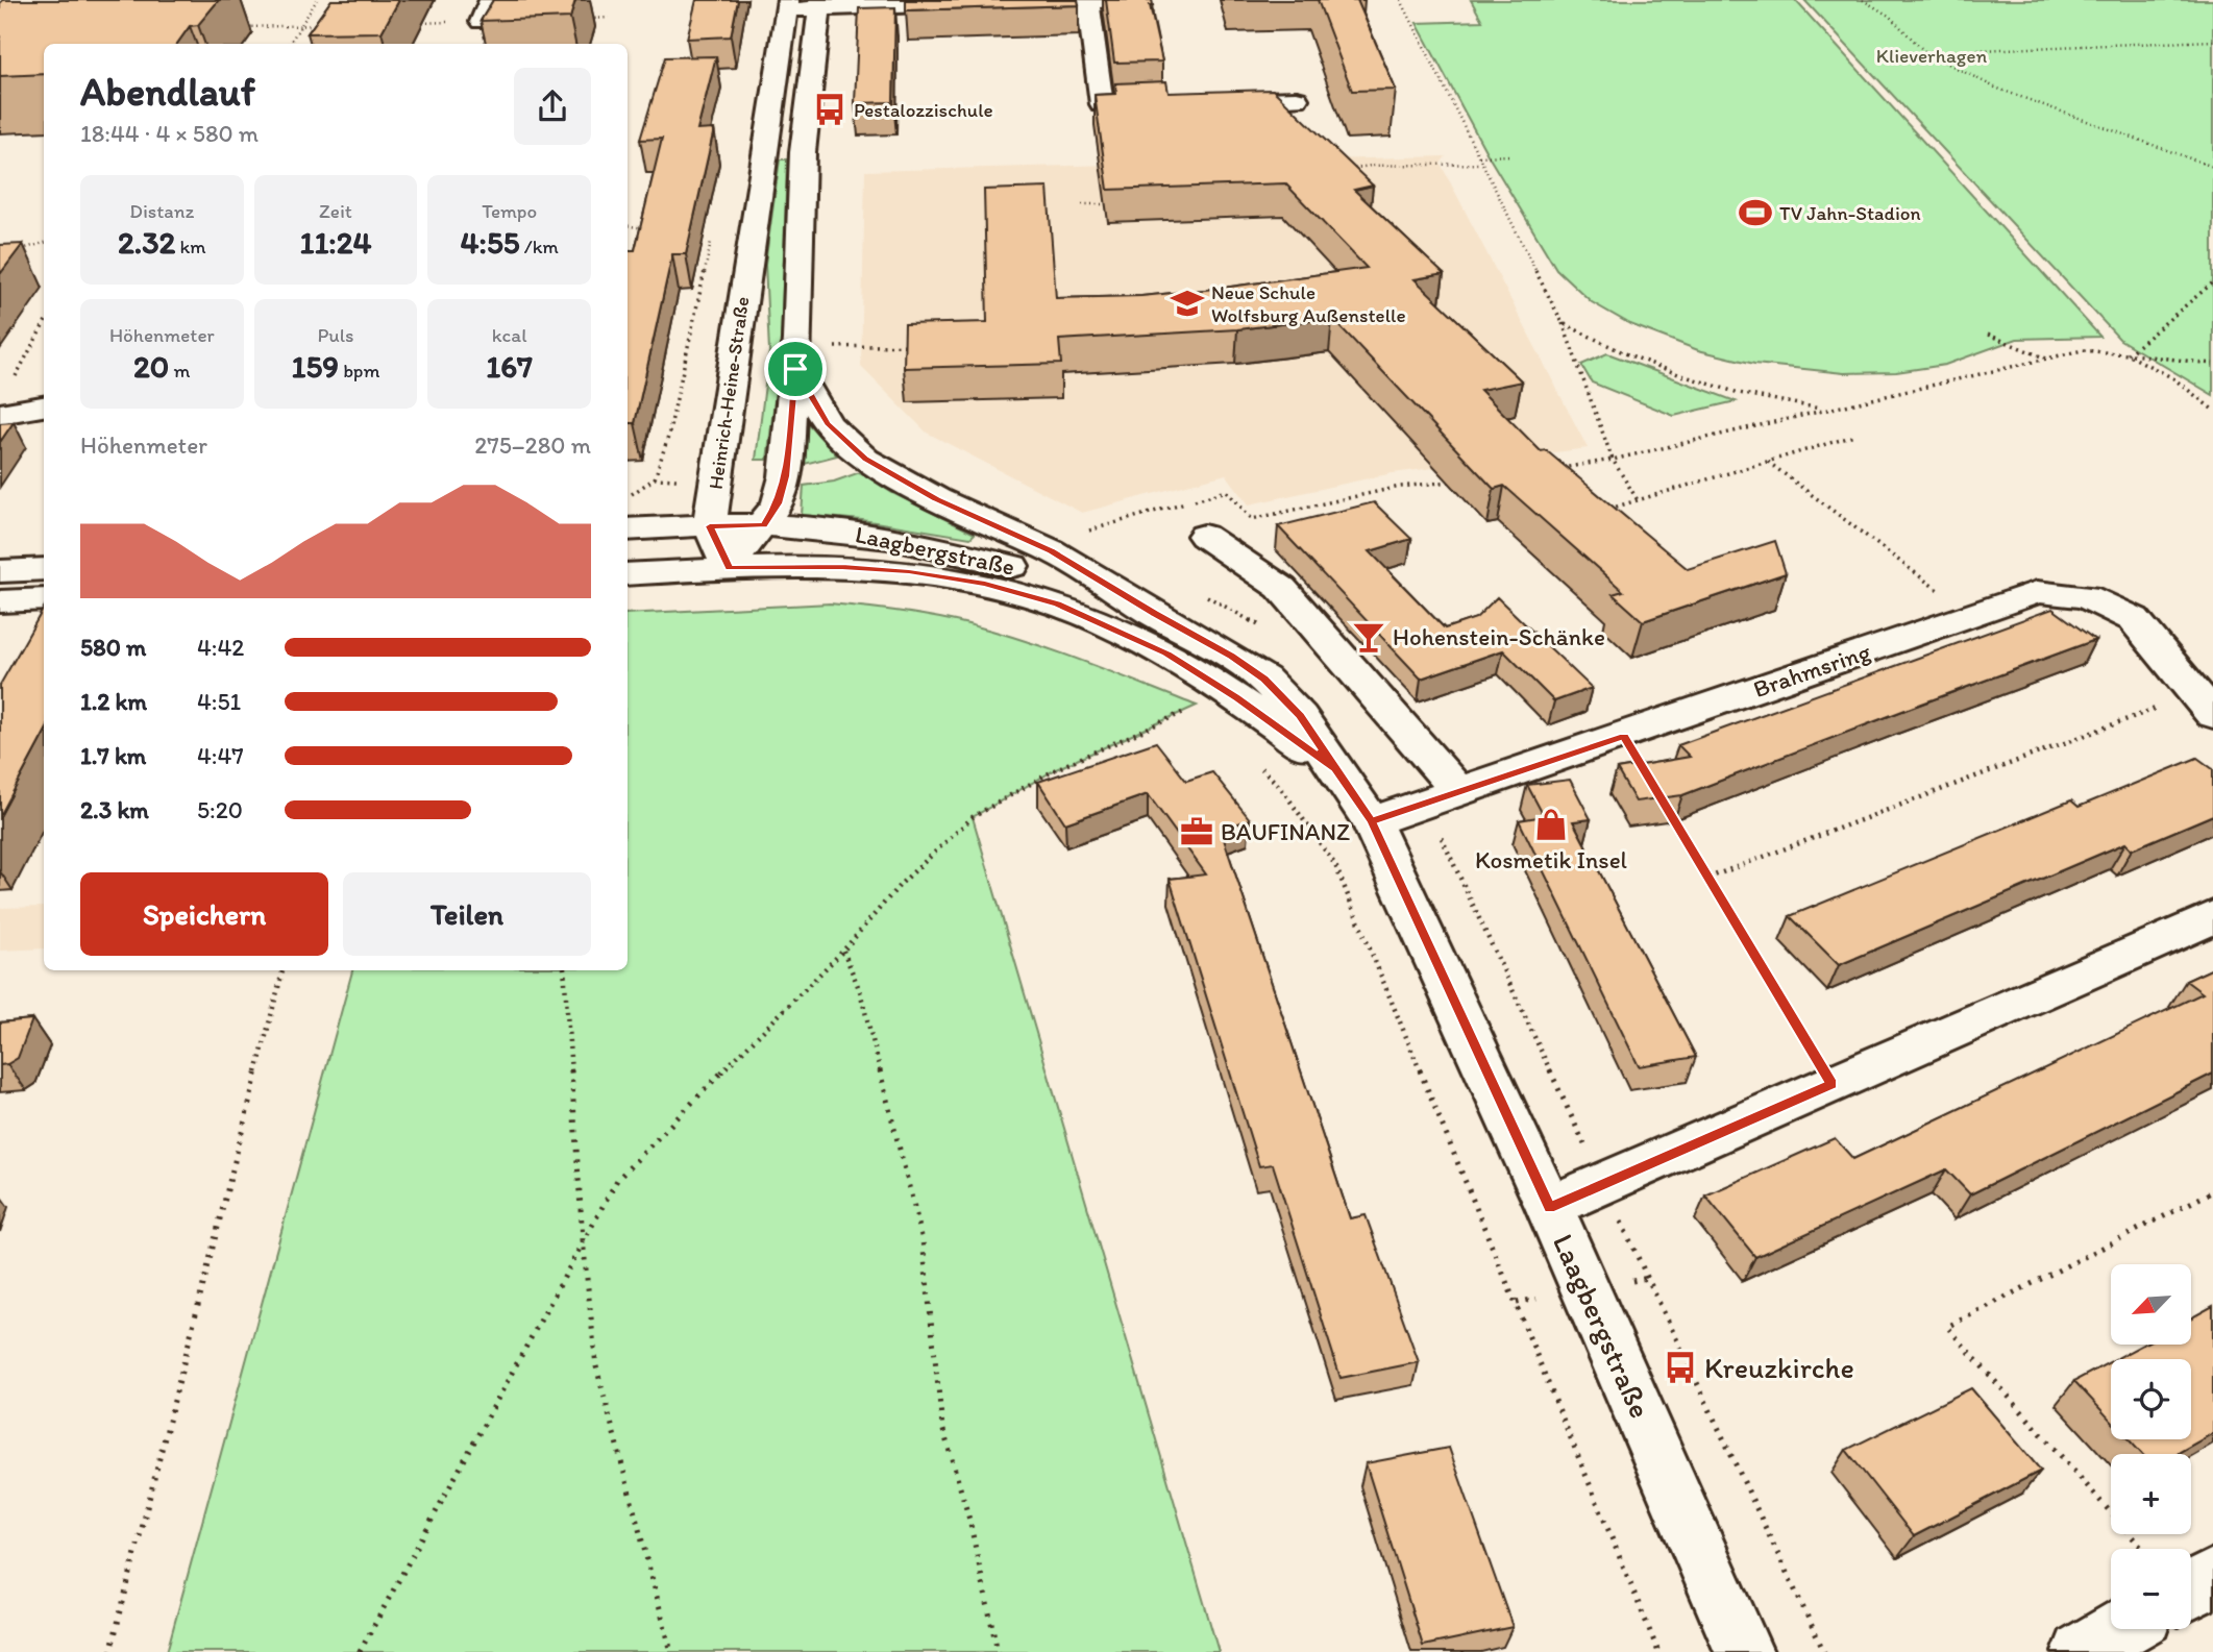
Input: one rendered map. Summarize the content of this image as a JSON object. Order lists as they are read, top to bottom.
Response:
{
  "streets": {
    "street": ["Heinrich-Heine-Straße", "Laagbergstraße", "Brahmsring"]
  },
  "crossings": [
    ["Heinrich-Heine-Straße", "Laagbergstraße"],
    ["Laagbergstraße", "Brahmsring"]
  ],
  "parks": ["Klieverhagen"],
  "places": {
    "bus stop": ["Pestalozzischule", "Kreuzkirche"],
    "sports": ["TV Jahn-Stadion"],
    "school or university": ["Neue Schule Wolfsburg Außenstelle"],
    "bar": ["Hohenstein-Schänke"],
    "shop": ["Kosmetik Insel"],
    "office": ["BAUFINANZ"]
  },
  "north": "bottom left",
  "page": {
    "heading": ["Abendlauf", "18:44 · 4 × 580 m"],
    "stats": [
      ["Distanz", "2.32 km"],
      ["Zeit", "11:24"],
      ["Tempo", "4:55 /km"],
      ["Höhenmeter", "20 m"],
      ["Puls", "159 bpm"],
      ["kcal", "167"]
    ],
    "chart": ["Höhenmeter", "275–280 m"],
    "list": [
      {
        "name": "580 m",
        "note": "4:42"
      },
      {
        "name": "1.2 km",
        "note": "4:51"
      },
      {
        "name": "1.7 km",
        "note": "4:47"
      },
      {
        "name": "2.3 km",
        "note": "5:20"
      }
    ],
    "buttons": ["Speichern", "Teilen"],
    "map_buttons": ["+", "−"]
  }
}
